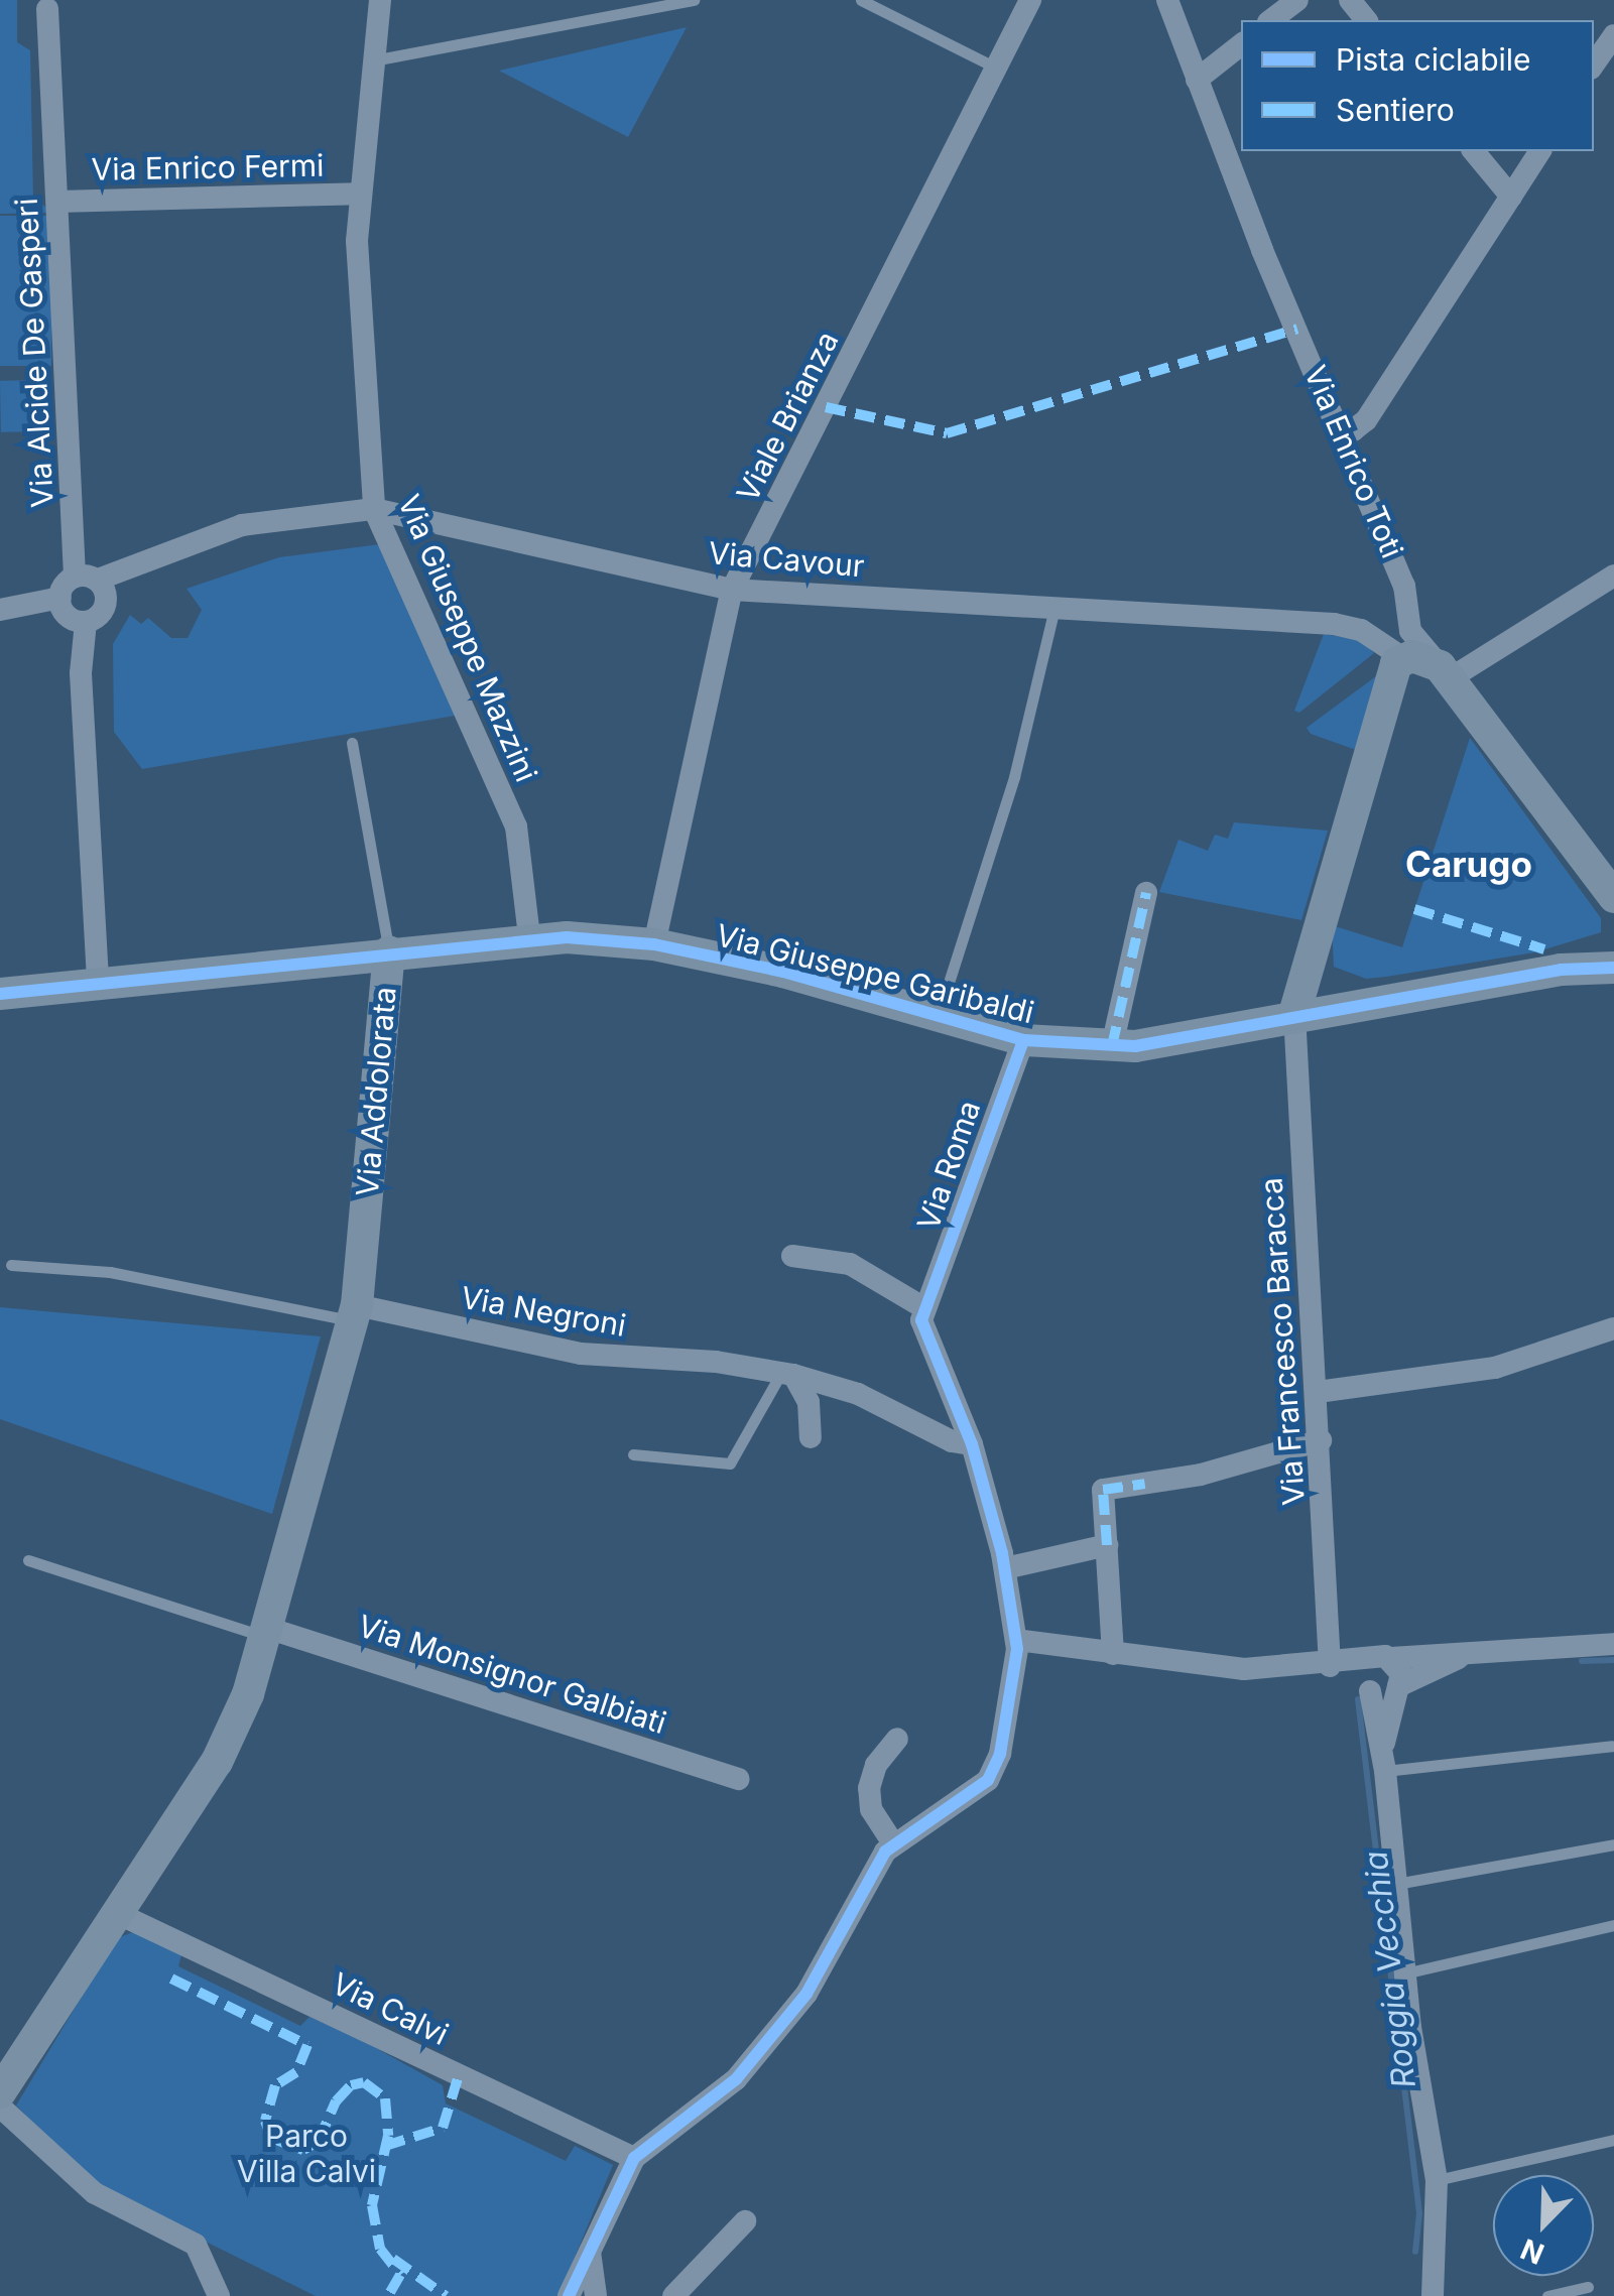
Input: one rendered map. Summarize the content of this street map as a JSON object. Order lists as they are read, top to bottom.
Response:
{
  "streets": {
    "street": [
      "Via Enrico Fermi",
      "Via Alcide De Gasperi",
      "Viale Brianza",
      "Via Enrico Toti",
      "Via Cavour",
      "Via Giuseppe Mazzini",
      "Via Giuseppe Garibaldi",
      "Via Addolorata",
      "Via Roma",
      "Via Negroni",
      "Via Francesco Baracca",
      "Via Monsignor Galbiati",
      "Via Calvi"
    ]
  },
  "crossings": [
    ["Via Enrico Fermi", "Via Alcide De Gasperi"],
    ["Via Enrico Fermi", "Via Giuseppe Mazzini"],
    ["Via Alcide De Gasperi", "Via Cavour"],
    ["Viale Brianza", "Via Cavour"],
    ["Viale Brianza", "Via Giuseppe Garibaldi"],
    ["Via Cavour", "Via Giuseppe Mazzini"],
    ["Via Giuseppe Mazzini", "Via Giuseppe Garibaldi"],
    ["Via Giuseppe Garibaldi", "Via Addolorata"],
    ["Via Giuseppe Garibaldi", "Via Roma"],
    ["Via Giuseppe Garibaldi", "Via Francesco Baracca"],
    ["Via Addolorata", "Via Negroni"],
    ["Via Addolorata", "Via Monsignor Galbiati"],
    ["Via Addolorata", "Via Calvi"]
  ],
  "districts": ["Carugo"],
  "water": ["Roggia Vecchia"],
  "parks": ["Parco Villa Calvi"],
  "legend": ["Pista ciclabile", "Sentiero"],
  "north": "bottom left"
}
